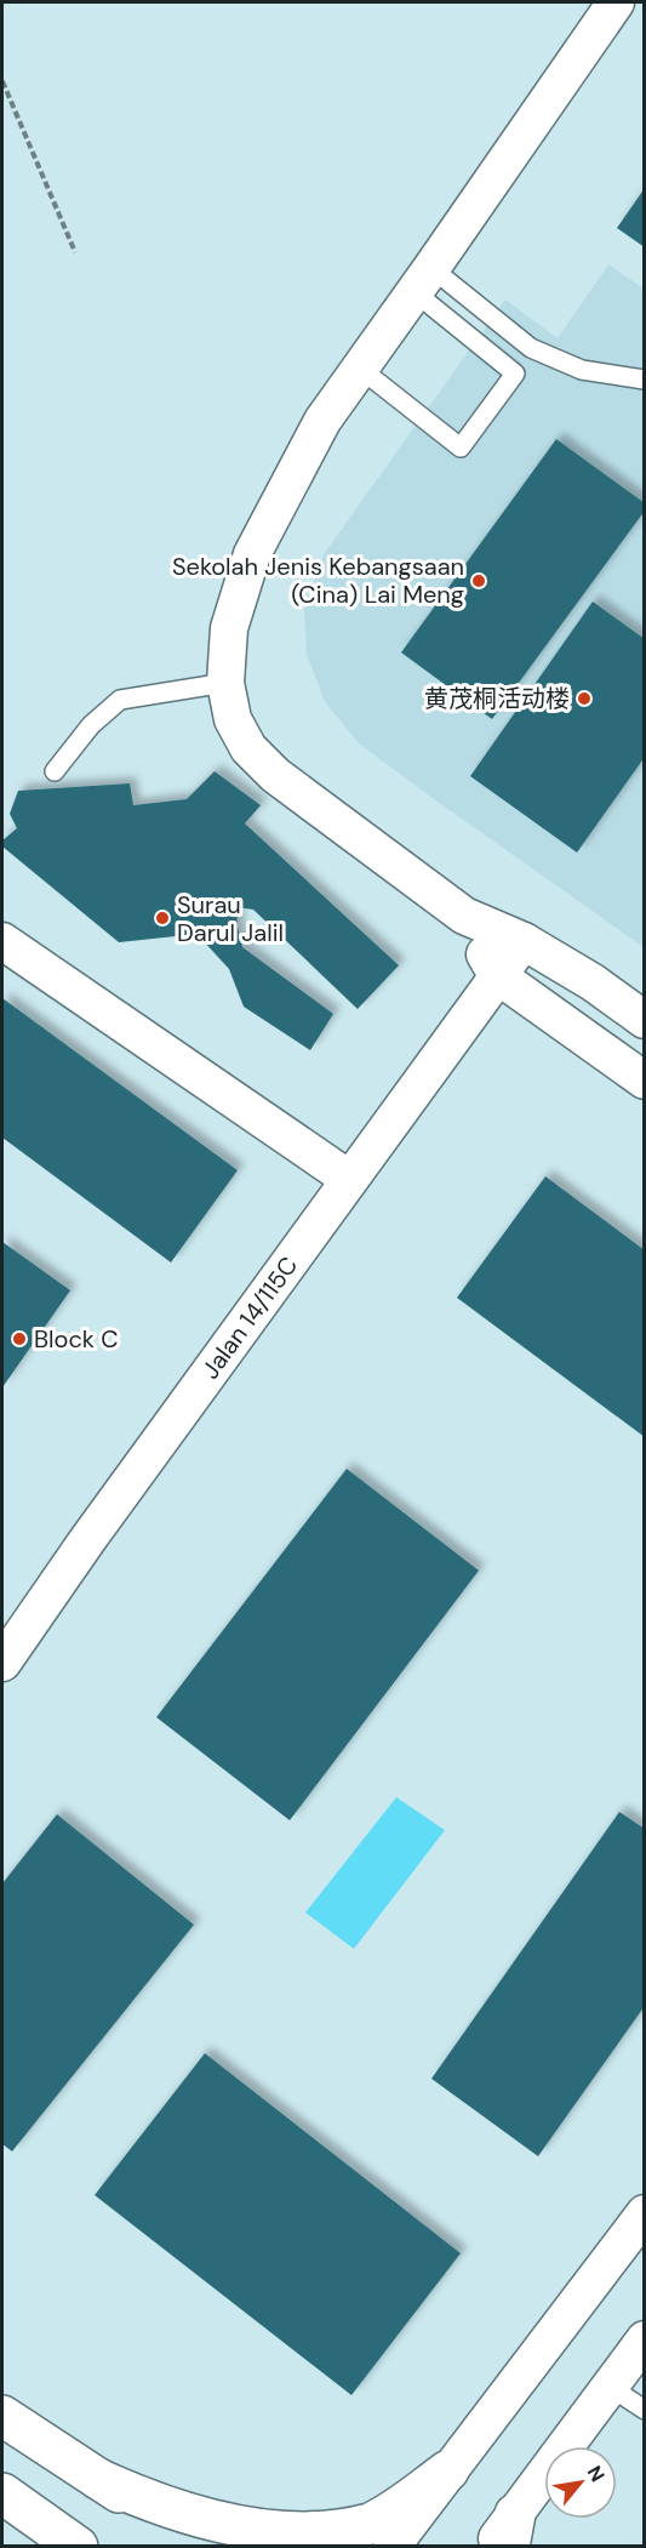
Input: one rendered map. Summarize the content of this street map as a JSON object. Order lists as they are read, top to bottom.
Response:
{
  "streets": {
    "street": ["Jalan 14/115C"]
  },
  "places": [
    "Sekolah Jenis Kebangsaan (Cina) Lai Meng",
    "黄茂桐活动楼",
    "Surau Darul Jalil",
    "Block C"
  ],
  "north": "top right"
}
